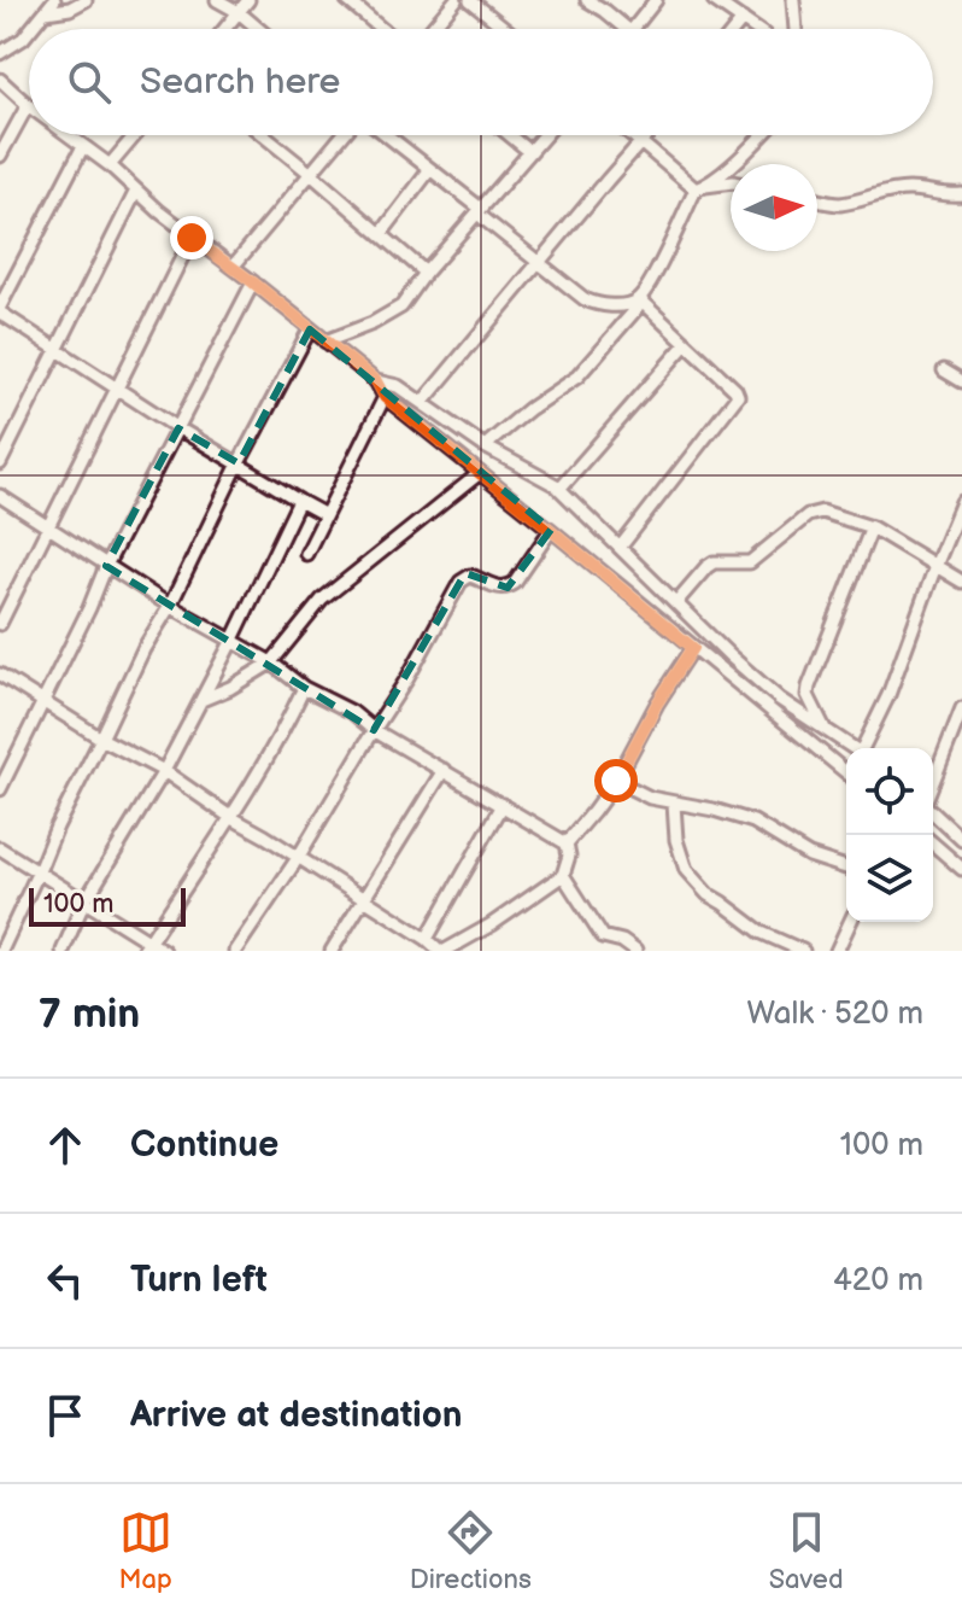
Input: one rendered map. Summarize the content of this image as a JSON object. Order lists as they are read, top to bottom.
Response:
{
  "scale_bar": "100 m",
  "north": "right",
  "page": {
    "search": "Search here",
    "scale": "100 m",
    "heading": ["7 min", "Walk · 520 m"],
    "list": [
      ["Continue", "100 m"],
      ["Turn left", "420 m"],
      "Arrive at destination"
    ],
    "nav": ["Map", "Directions", "Saved"]
  }
}
